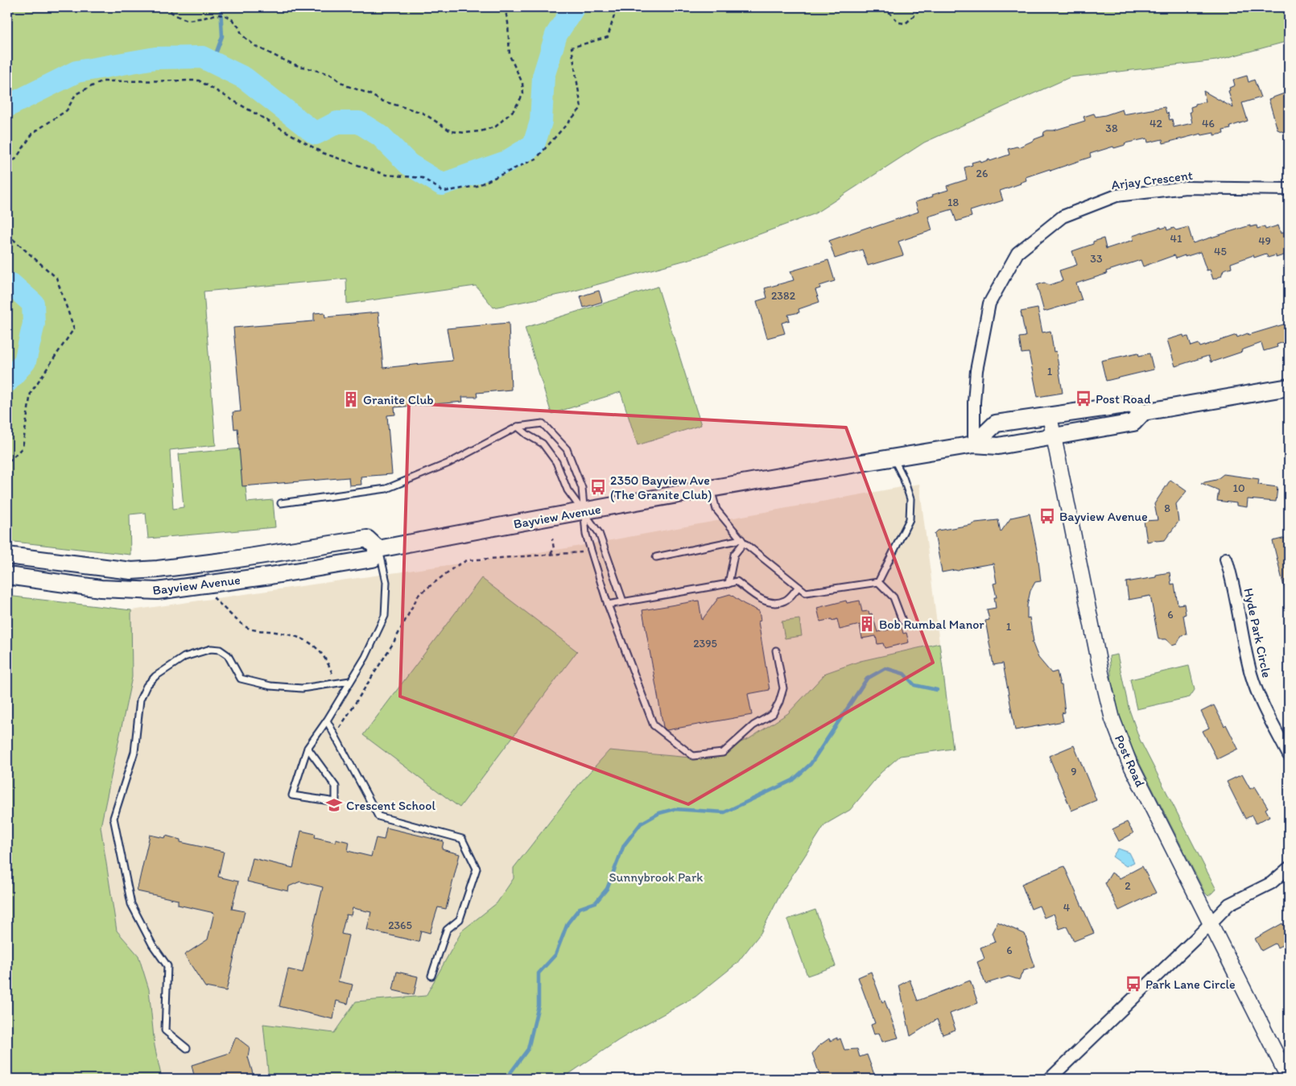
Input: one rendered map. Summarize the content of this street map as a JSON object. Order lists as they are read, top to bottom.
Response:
{
  "streets": {
    "main road": ["Bayview Avenue"],
    "street": ["Arjay Crescent", "Hyde Park Circle", "Post Road"]
  },
  "crossings": [
    ["Arjay Crescent", "Bayview Avenue"],
    ["Bayview Avenue", "Post Road"]
  ],
  "parks": ["Sunnybrook Park"],
  "places": {
    "bus stop": [
      "Post Road",
      "2350 Bayview Ave (The Granite Club)",
      "Bayview Avenue",
      "Park Lane Circle"
    ],
    "building": ["Granite Club", "Bob Rumbal Manor"],
    "school or university": ["Crescent School"]
  },
  "house_numbers": [
    "42",
    "46",
    "38",
    "26",
    "18",
    "41",
    "49",
    "45",
    "33",
    "2382",
    "1",
    "10",
    "8",
    "6",
    "1",
    "2395",
    "9",
    "2",
    "4",
    "2365",
    "6"
  ]
}
